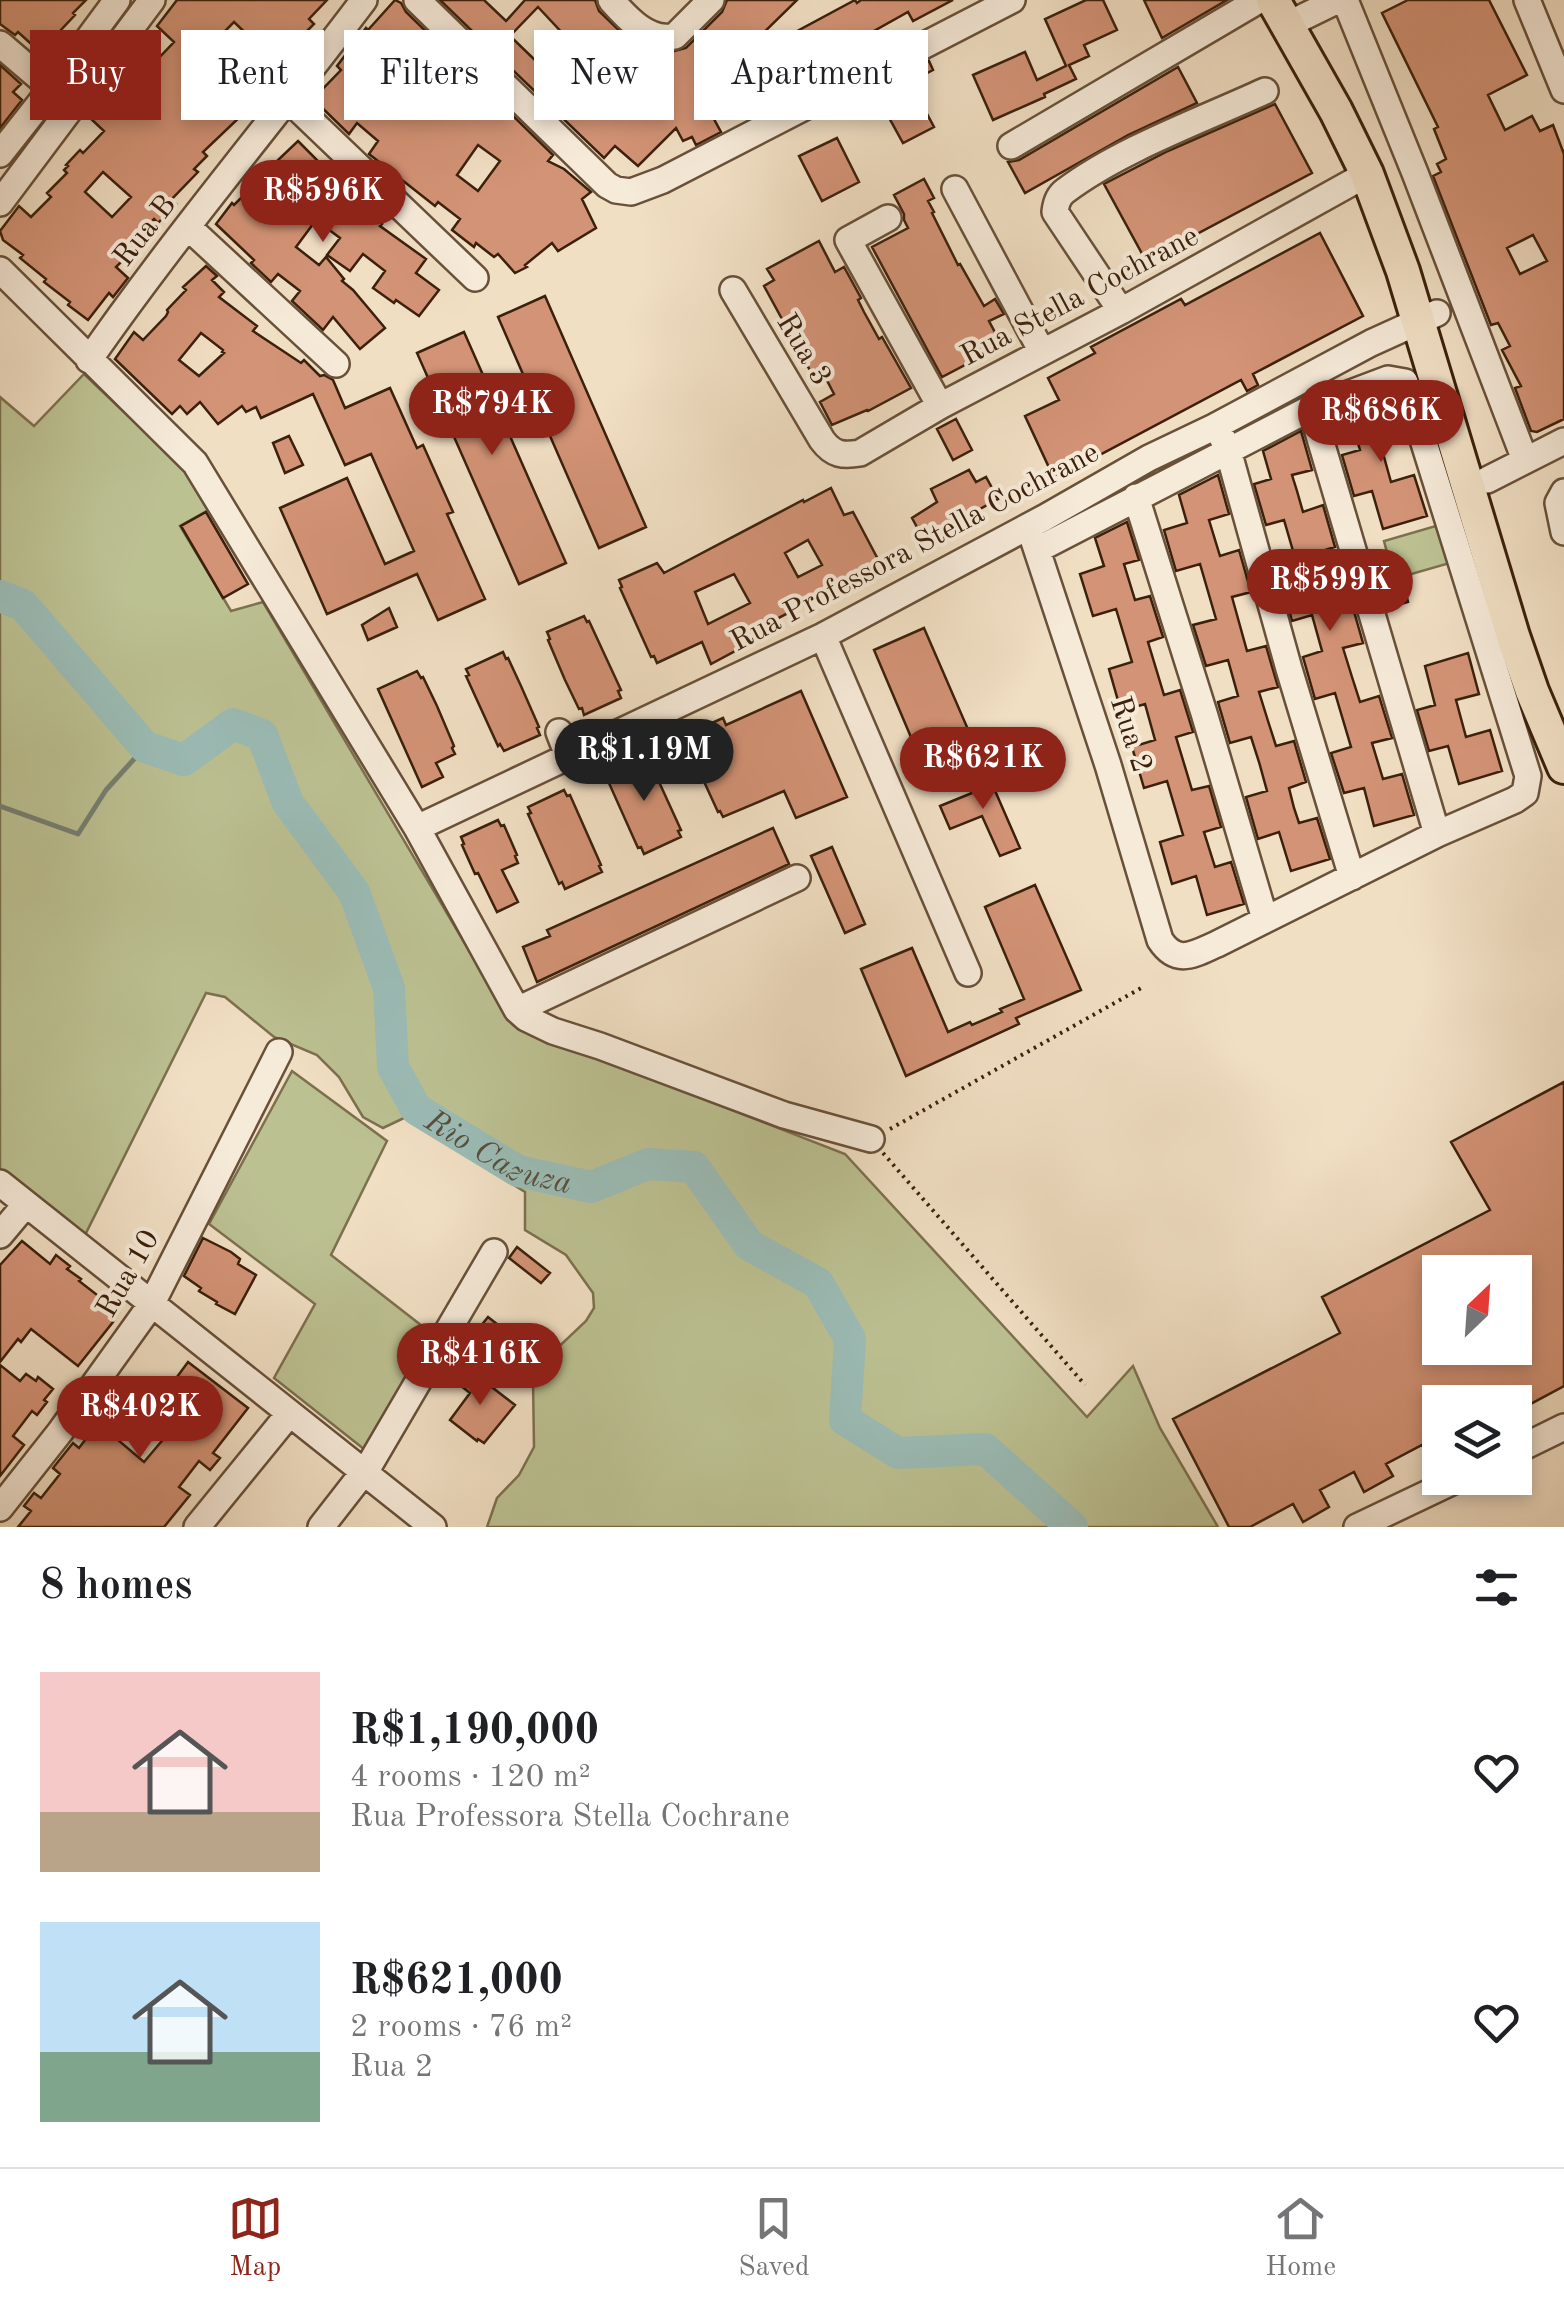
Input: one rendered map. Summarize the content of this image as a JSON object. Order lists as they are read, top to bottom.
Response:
{
  "streets": {
    "street": [
      "Rua B",
      "Rua Stella Cochrane",
      "Rua 3",
      "Rua Professora Stella Cochrane",
      "Rua 2",
      "Rua 10"
    ]
  },
  "crossings": [
    ["Rua Stella Cochrane", "Rua 3"],
    ["Rua Professora Stella Cochrane", "Rua 2"]
  ],
  "water": ["Rio Cazuza"],
  "north": "top right",
  "page": {
    "chip": [
      "Buy",
      "Rent",
      "Filters",
      "New",
      "Apartment"
    ],
    "price": [
      "R$596K",
      "R$794K",
      "R$686K",
      "R$599K",
      "R$1.19M",
      "R$621K",
      "R$416K",
      "R$402K"
    ],
    "heading": "8 homes",
    "list": [
      {
        "name": "R$1,190,000",
        "note": "4 rooms · 120 m² · Rua Professora Stella Cochrane"
      },
      {
        "name": "R$621,000",
        "note": "2 rooms · 76 m² · Rua 2"
      }
    ],
    "tabs": ["Map", "Saved", "Home"]
  }
}
